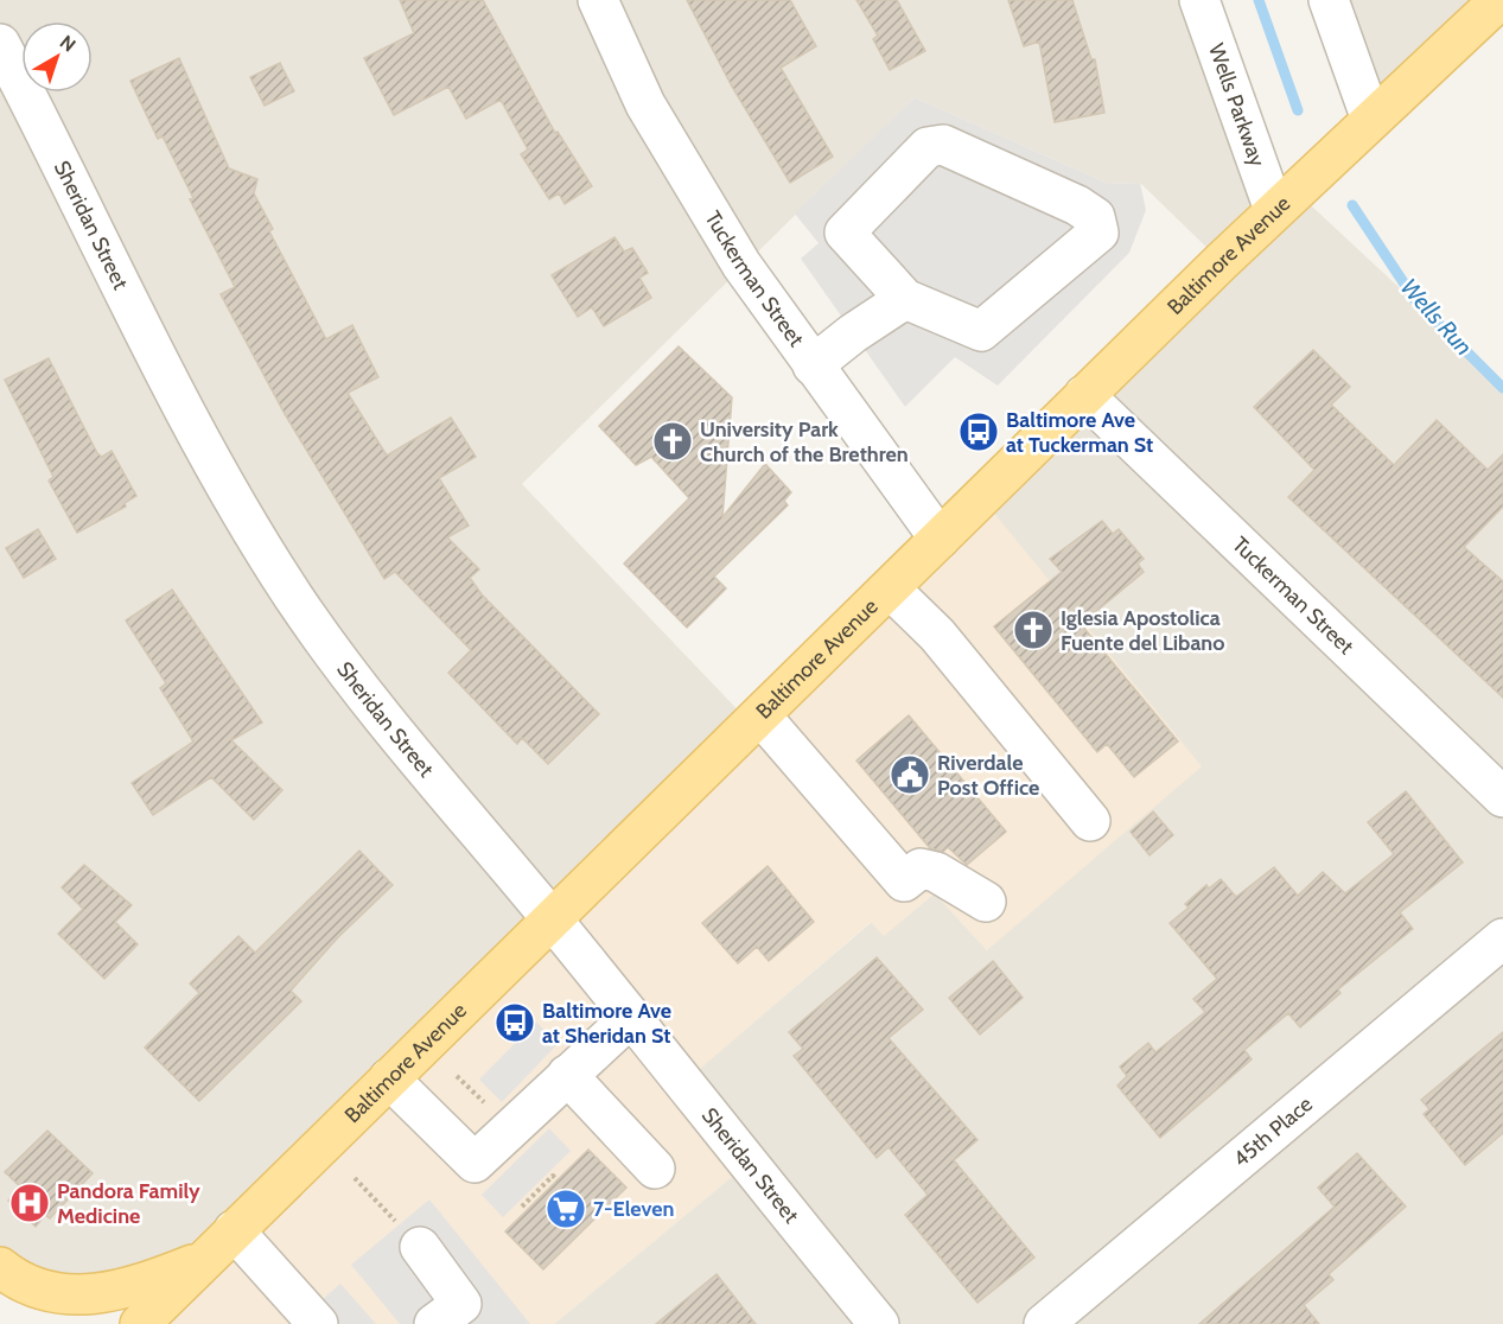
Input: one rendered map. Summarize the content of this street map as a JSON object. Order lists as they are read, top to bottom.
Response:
{
  "streets": {
    "main road": ["Baltimore Avenue"],
    "street": [
      "Wells Parkway",
      "Sheridan Street",
      "Tuckerman Street",
      "45th Place"
    ]
  },
  "crossings": [
    ["Wells Parkway", "Baltimore Avenue"],
    ["Sheridan Street", "Baltimore Avenue"],
    ["Baltimore Avenue", "Tuckerman Street"]
  ],
  "water": ["Wells Run"],
  "places": {
    "bus stop": ["Baltimore Ave at Tuckerman St", "Baltimore Ave at Sheridan St"],
    "church": ["University Park Church of the Brethren", "Iglesia Apostolica Fuente del Libano"],
    "public building": ["Riverdale Post Office"],
    "hospital": ["Pandora Family Medicine"],
    "supermarket": ["7-Eleven"]
  },
  "north": "top right"
}
